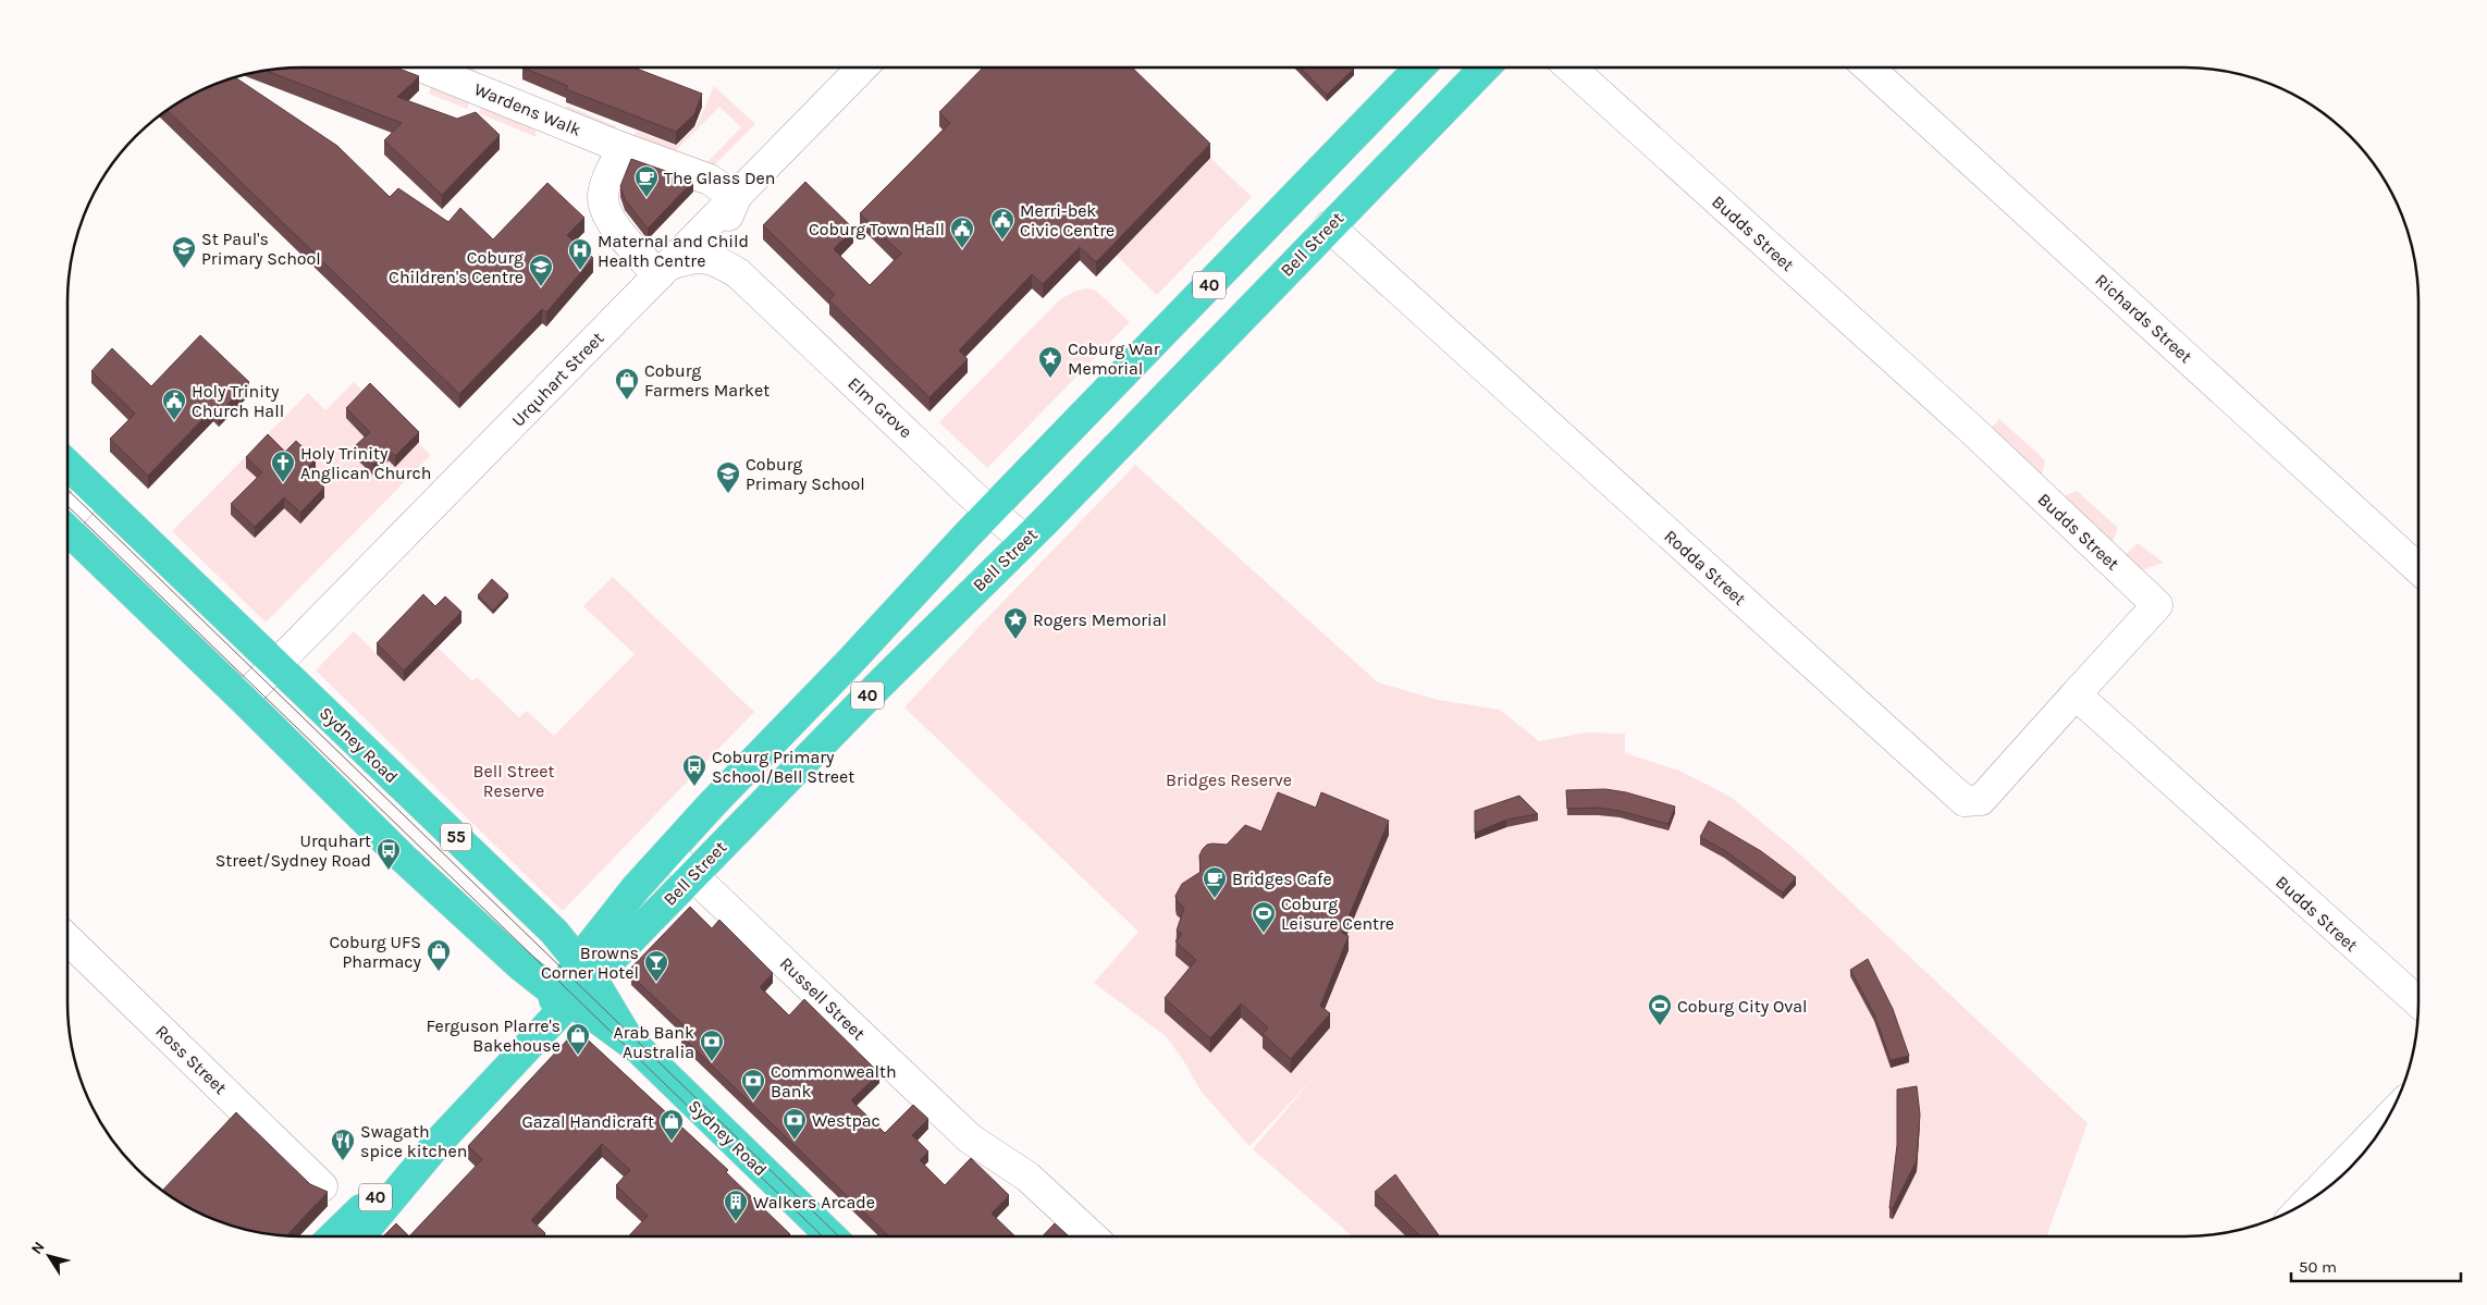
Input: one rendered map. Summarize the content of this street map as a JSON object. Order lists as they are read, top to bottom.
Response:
{
  "streets": {
    "highway": [
      "Bell Street",
      "40",
      "Sydney Road",
      "55"
    ],
    "street": [
      "Wardens Walk",
      "Budds Street",
      "Richards Street",
      "Urquhart Street",
      "Elm Grove",
      "Rodda Street",
      "Russell Street",
      "Ross Street"
    ]
  },
  "crossings": [
    ["Wardens Walk", "Urquhart Street"],
    ["Wardens Walk", "Elm Grove"],
    ["Budds Street", "Rodda Street"],
    ["Bell Street", "Elm Grove"],
    ["Bell Street", "Rodda Street"],
    ["Bell Street", "Sydney Road"],
    ["Bell Street", "Russell Street"],
    ["Urquhart Street", "Elm Grove"],
    ["Urquhart Street", "Sydney Road"]
  ],
  "parks": ["Bell Street Reserve", "Bridges Reserve"],
  "places": {
    "cafe": ["The Glass Den", "Bridges Cafe"],
    "public building": ["Merri-bek Civic Centre", "Coburg Town Hall", "Holy Trinity Church Hall"],
    "school or university": ["St Paul's Primary School", "Coburg Children's Centre", "Coburg Primary School"],
    "hospital": ["Maternal and Child Health Centre"],
    "place": ["Coburg War Memorial", "Rogers Memorial"],
    "shop": [
      "Coburg Farmers Market",
      "Coburg UFS Pharmacy",
      "Ferguson Plarre's Bakehouse",
      "Gazal Handicraft"
    ],
    "church": ["Holy Trinity Anglican Church"],
    "bus stop": ["Coburg Primary School/Bell Street", "Urquhart Street/Sydney Road"],
    "sports": ["Coburg Leisure Centre", "Coburg City Oval"],
    "bar": ["Browns Corner Hotel"],
    "bank": ["Arab Bank Australia", "Commonwealth Bank", "Westpac"],
    "restaurant": ["Swagath spice kitchen"],
    "building": ["Walkers Arcade"]
  },
  "scale_bar": "50 m",
  "north": "top left"
}
